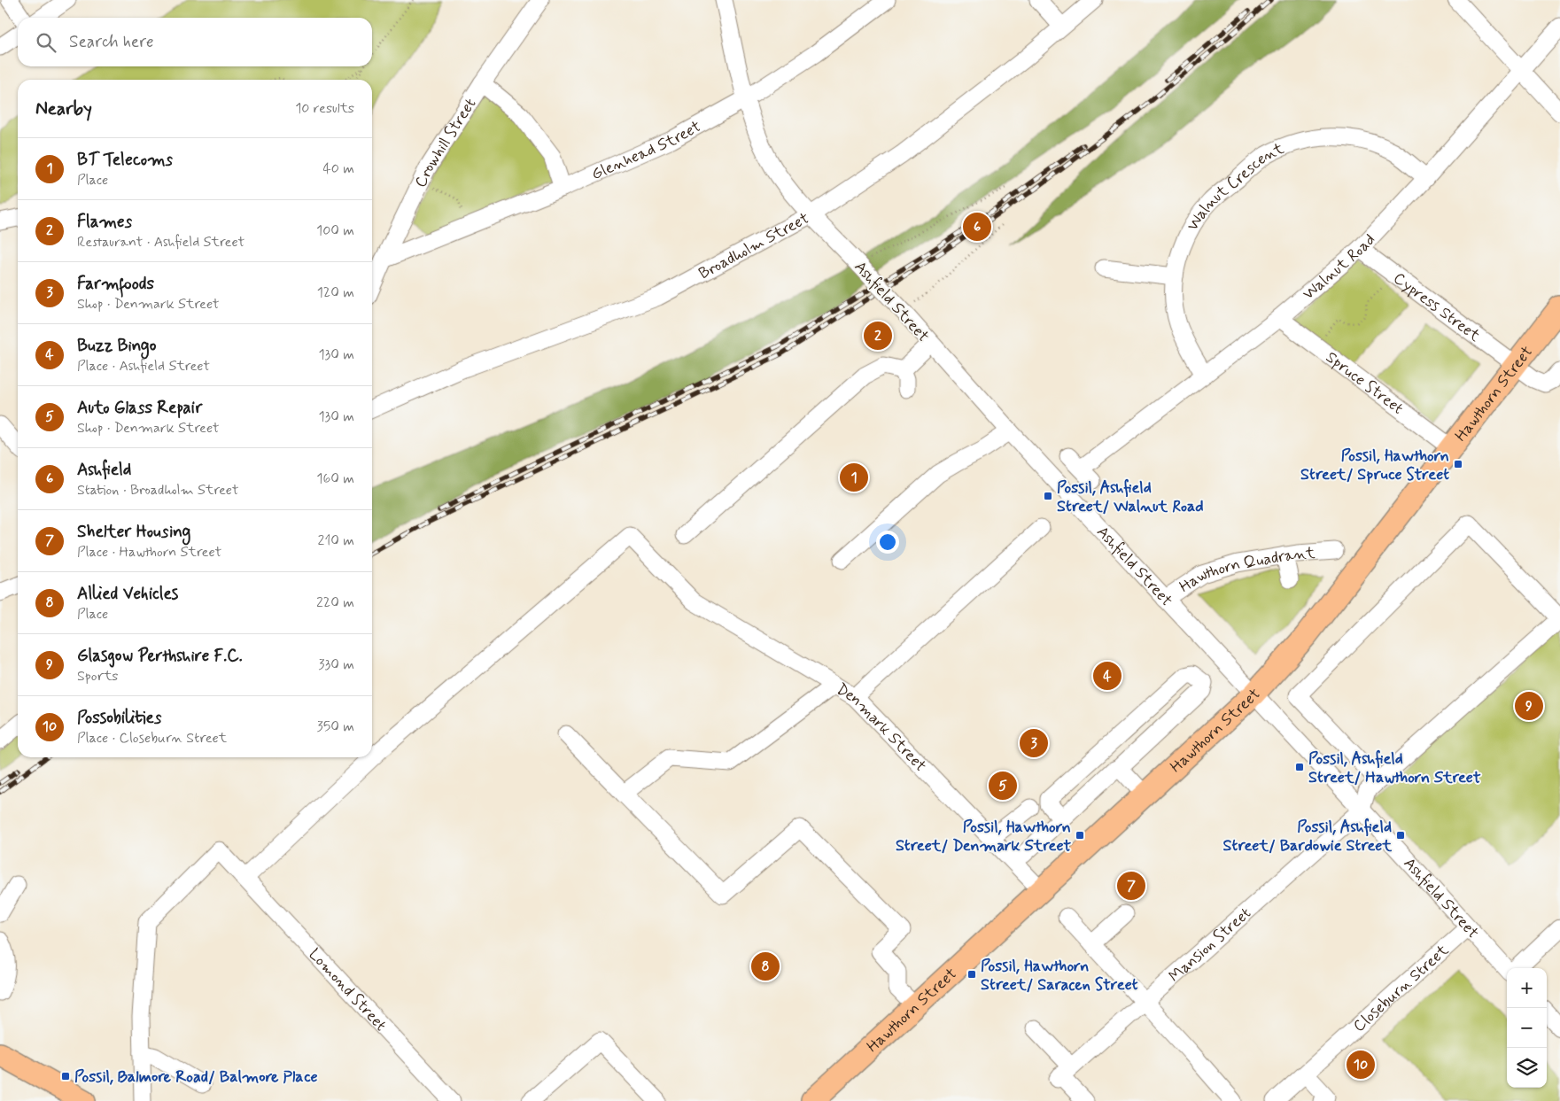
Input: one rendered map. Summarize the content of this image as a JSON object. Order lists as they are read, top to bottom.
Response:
{
  "streets": {
    "main road": ["Hawthorn Street"],
    "street": [
      "Crowhill Street",
      "Glenhead Street",
      "Walnut Crescent",
      "Broadholm Street",
      "Walnut Road",
      "Ashfield Street",
      "Cypress Street",
      "Spruce Street",
      "Hawthorn Quadrant",
      "Denmark Street",
      "Mansion Street",
      "Closeburn Street",
      "Lomond Street"
    ]
  },
  "crossings": [
    ["Crowhill Street", "Glenhead Street"],
    ["Glenhead Street", "Ashfield Street"],
    ["Walnut Crescent", "Walnut Road"],
    ["Broadholm Street", "Ashfield Street"],
    ["Walnut Road", "Cypress Street"],
    ["Walnut Road", "Spruce Street"],
    ["Ashfield Street", "Hawthorn Street"],
    ["Ashfield Street", "Hawthorn Quadrant"],
    ["Ashfield Street", "Mansion Street"],
    ["Ashfield Street", "Closeburn Street"],
    ["Cypress Street", "Hawthorn Street"],
    ["Spruce Street", "Hawthorn Street"],
    ["Hawthorn Street", "Denmark Street"]
  ],
  "places": {
    "transit": [
      "Possil, Hawthorn Street/ Spruce Street",
      "Possil, Ashfield Street/ Walnut Road",
      "Possil, Ashfield Street/ Hawthorn Street",
      "Possil, Hawthorn Street/ Denmark Street",
      "Possil, Ashfield Street/ Bardowie Street",
      "Possil, Hawthorn Street/ Saracen Street",
      "Possil, Balmore Road/ Balmore Place"
    ]
  },
  "page": {
    "search": "Search here",
    "heading": ["Nearby", "10 results"],
    "list": [
      {
        "mark": "1",
        "name": "BT Telecoms",
        "note": "Place",
        "value": "40 m"
      },
      {
        "mark": "2",
        "name": "Flames",
        "note": "Restaurant · Ashfield Street",
        "value": "100 m"
      },
      {
        "mark": "3",
        "name": "Farmfoods",
        "note": "Shop · Denmark Street",
        "value": "120 m"
      },
      {
        "mark": "4",
        "name": "Buzz Bingo",
        "note": "Place · Ashfield Street",
        "value": "130 m"
      },
      {
        "mark": "5",
        "name": "Auto Glass Repair",
        "note": "Shop · Denmark Street",
        "value": "130 m"
      },
      {
        "mark": "6",
        "name": "Ashfield",
        "note": "Station · Broadholm Street",
        "value": "160 m"
      },
      {
        "mark": "7",
        "name": "Shelter Housing",
        "note": "Place · Hawthorn Street",
        "value": "210 m"
      },
      {
        "mark": "8",
        "name": "Allied Vehicles",
        "note": "Place",
        "value": "220 m"
      },
      {
        "mark": "9",
        "name": "Glasgow Perthshire F.C.",
        "note": "Sports",
        "value": "330 m"
      },
      {
        "mark": "10",
        "name": "Possobilities",
        "note": "Place · Closeburn Street",
        "value": "350 m"
      }
    ],
    "pins": [
      "6",
      "2",
      "1",
      "4",
      "9",
      "3",
      "5",
      "7",
      "8",
      "10"
    ],
    "map_buttons": ["+", "−"]
  }
}
